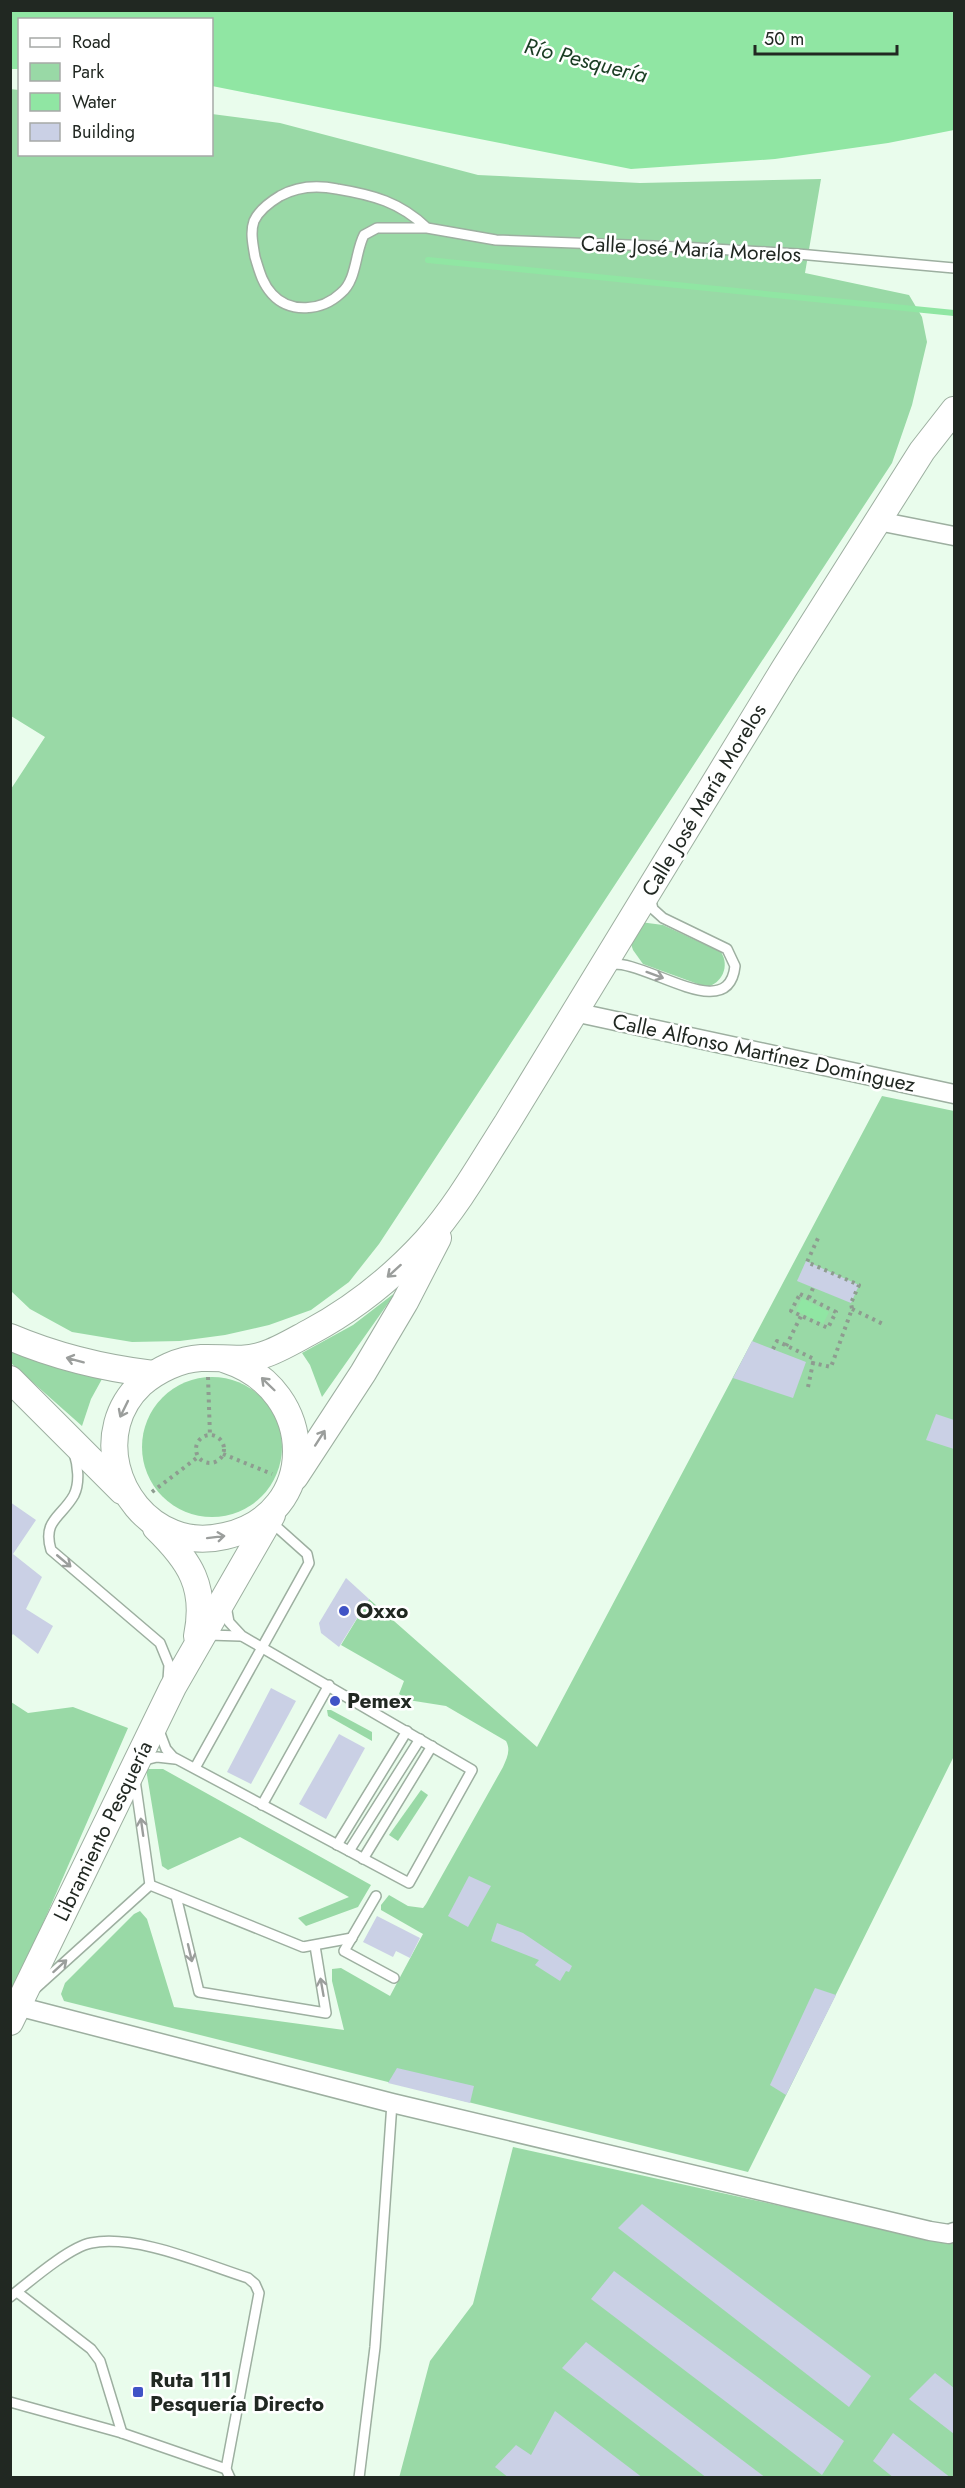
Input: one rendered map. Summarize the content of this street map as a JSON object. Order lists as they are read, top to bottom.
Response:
{
  "streets": {
    "main road": ["Calle José María Morelos", "Libramiento Pesquería"],
    "street": ["Calle Alfonso Martínez Domínguez"]
  },
  "crossings": [
    ["Calle José María Morelos", "Calle Alfonso Martínez Domínguez"]
  ],
  "water": ["Río Pesquería"],
  "places": {
    "other": ["Oxxo", "Pemex"],
    "transit": ["Ruta 111 Pesquería Directo"]
  },
  "legend": [
    "Road",
    "Park",
    "Water",
    "Building"
  ],
  "scale_bar": "50 m"
}
